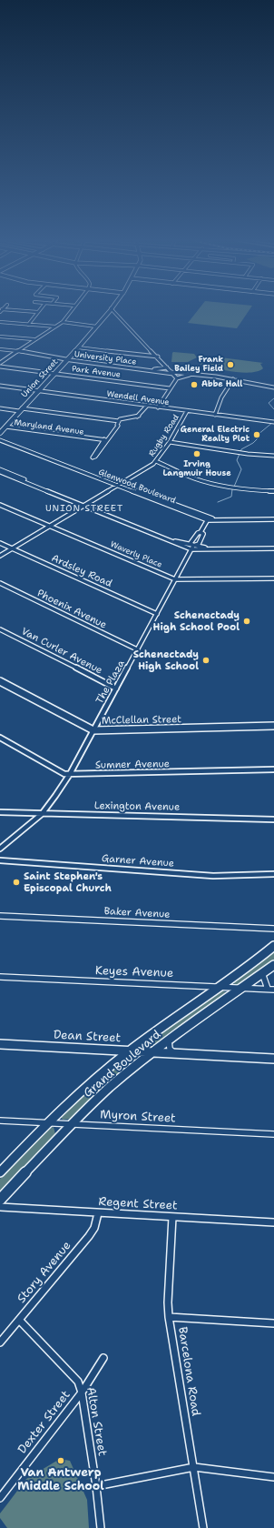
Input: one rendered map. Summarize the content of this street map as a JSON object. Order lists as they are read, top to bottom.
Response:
{
  "streets": {
    "street": [
      "University Place",
      "Park Avenue",
      "Union Street",
      "Wendell Avenue",
      "Maryland Avenue",
      "Rugby Road",
      "Glenwood Boulevard",
      "Waverly Place",
      "Ardsley Road",
      "Phoenix Avenue",
      "Van Curler Avenue",
      "The Plaza",
      "McClellan Street",
      "Sumner Avenue",
      "Lexington Avenue",
      "Garner Avenue",
      "Baker Avenue",
      "Keyes Avenue",
      "Dean Street",
      "Grand Boulevard",
      "Myron Street",
      "Regent Street",
      "Story Avenue",
      "Barcelona Road",
      "Alton Street",
      "Dexter Street"
    ]
  },
  "crossings": [
    ["University Place", "Union Street"],
    ["Park Avenue", "Union Street"],
    ["Union Street", "Wendell Avenue"],
    ["Union Street", "Maryland Avenue"],
    ["Wendell Avenue", "Rugby Road"],
    ["Rugby Road", "Glenwood Boulevard"],
    ["Rugby Road", "Waverly Place"],
    ["Rugby Road", "Ardsley Road"],
    ["Glenwood Boulevard", "The Plaza"],
    ["Waverly Place", "The Plaza"],
    ["Ardsley Road", "The Plaza"],
    ["Phoenix Avenue", "The Plaza"],
    ["Van Curler Avenue", "The Plaza"],
    ["The Plaza", "McClellan Street"],
    ["The Plaza", "Sumner Avenue"],
    ["The Plaza", "Lexington Avenue"],
    ["Keyes Avenue", "Grand Boulevard"],
    ["Dean Street", "Grand Boulevard"],
    ["Grand Boulevard", "Myron Street"],
    ["Regent Street", "Story Avenue"],
    ["Regent Street", "Barcelona Road"],
    ["Story Avenue", "Alton Street"],
    ["Alton Street", "Dexter Street"]
  ],
  "districts": ["UNION STREET"],
  "places": [
    "Frank Bailey Field",
    "Abbe Hall",
    "General Electric Realty Plot",
    "Irving Langmuir House",
    "Schenectady High School Pool",
    "Schenectady High School",
    "Saint Stephen's Episcopal Church",
    "Van Antwerp Middle School"
  ]
}
